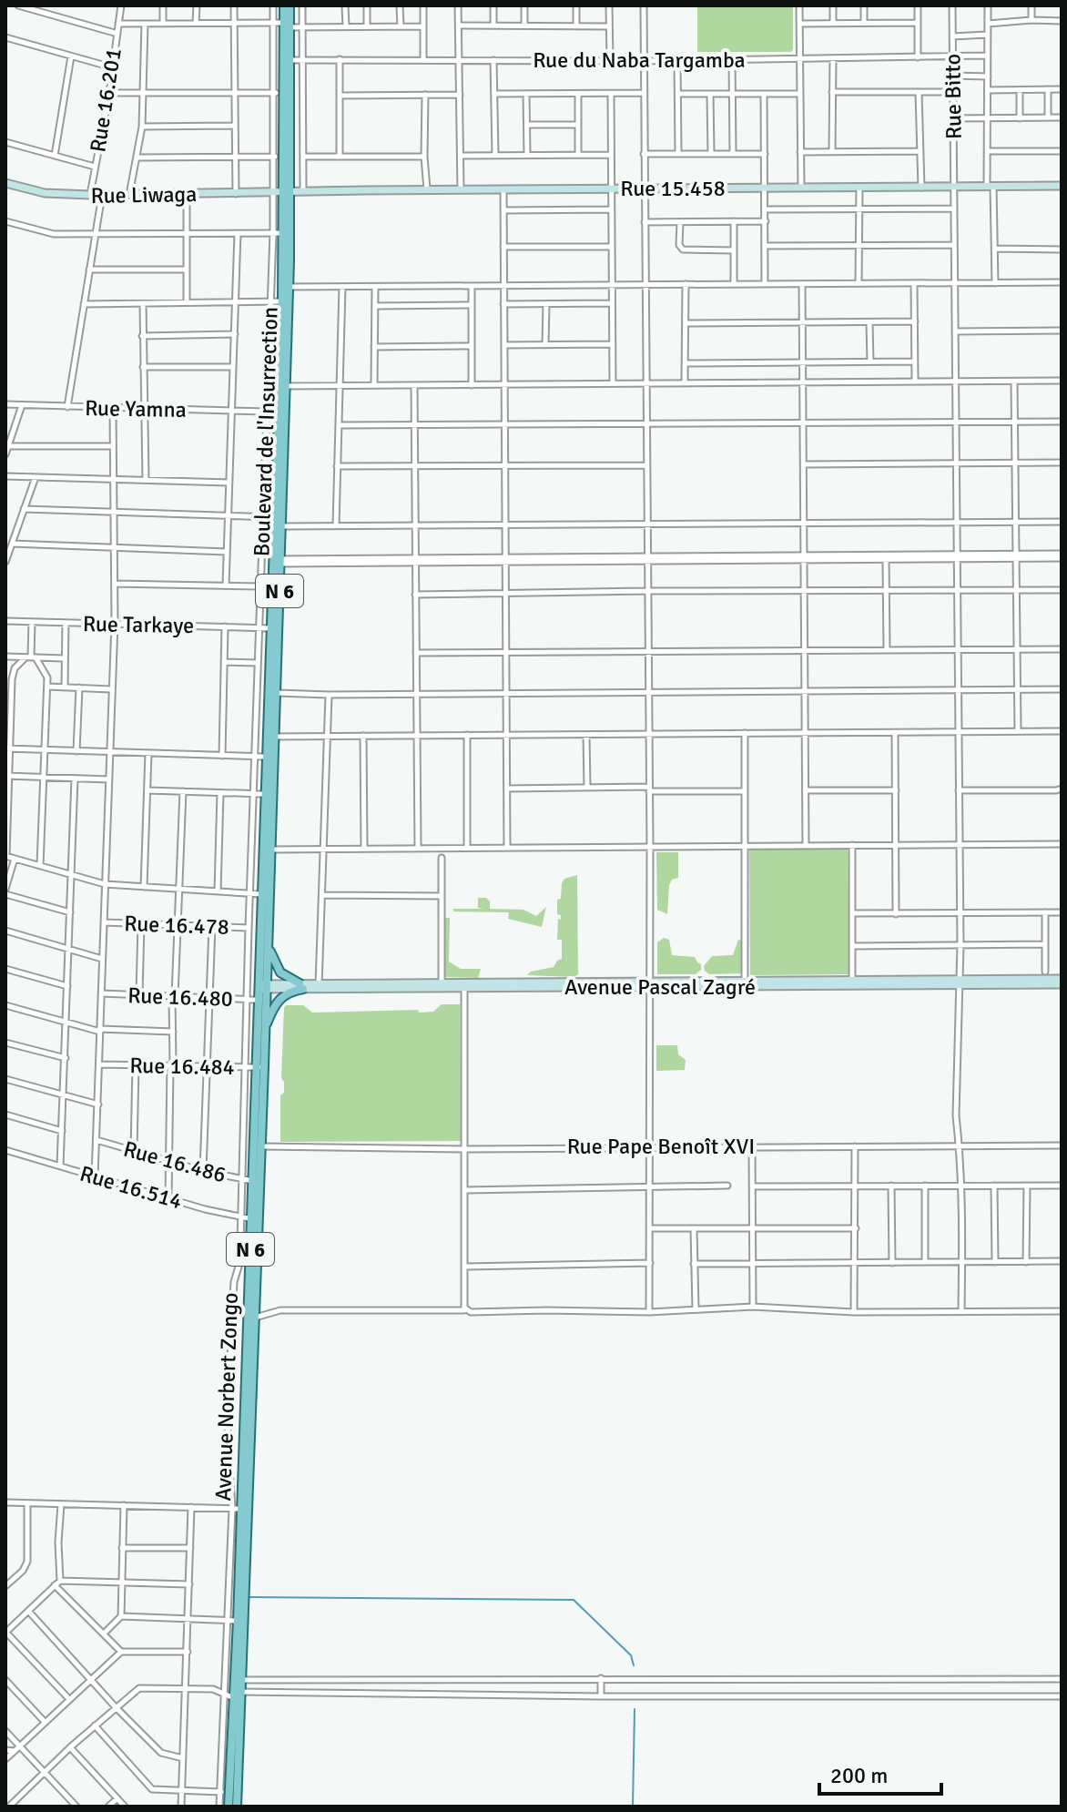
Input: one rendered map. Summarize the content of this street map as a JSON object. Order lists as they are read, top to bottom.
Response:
{
  "streets": {
    "main road": [
      "Rue 15.458",
      "Rue Liwaga",
      "Boulevard de l'Insurrection",
      "N 6",
      "Avenue Pascal Zagré",
      "Avenue Norbert Zongo"
    ],
    "street": [
      "Rue du Naba Targamba",
      "Rue Bitto",
      "Rue 16.201",
      "Rue Yamna",
      "Rue Tarkaye",
      "Rue 16.478",
      "Rue 16.480",
      "Rue 16.484",
      "Rue Pape Benoît XVI",
      "Rue 16.486",
      "Rue 16.514"
    ]
  },
  "crossings": [
    ["Rue du Naba Targamba", "Rue Bitto"],
    ["Rue du Naba Targamba", "Boulevard de l'Insurrection"],
    ["Rue Bitto", "Rue 15.458"],
    ["Rue Bitto", "Avenue Pascal Zagré"],
    ["Rue Bitto", "Rue Pape Benoît XVI"],
    ["Rue 16.201", "Rue Liwaga"],
    ["Rue 15.458", "Rue Liwaga"],
    ["Rue 15.458", "Boulevard de l'Insurrection"],
    ["Rue Liwaga", "Boulevard de l'Insurrection"],
    ["Boulevard de l'Insurrection", "Rue Tarkaye"],
    ["Boulevard de l'Insurrection", "Avenue Pascal Zagré"],
    ["Boulevard de l'Insurrection", "Avenue Norbert Zongo"],
    ["Avenue Pascal Zagré", "Avenue Norbert Zongo"],
    ["Rue 16.480", "Avenue Norbert Zongo"],
    ["Rue 16.484", "Avenue Norbert Zongo"],
    ["Rue Pape Benoît XVI", "Avenue Norbert Zongo"],
    ["Rue 16.486", "Avenue Norbert Zongo"],
    ["Rue 16.514", "Avenue Norbert Zongo"]
  ],
  "scale_bar": "200 m"
}
